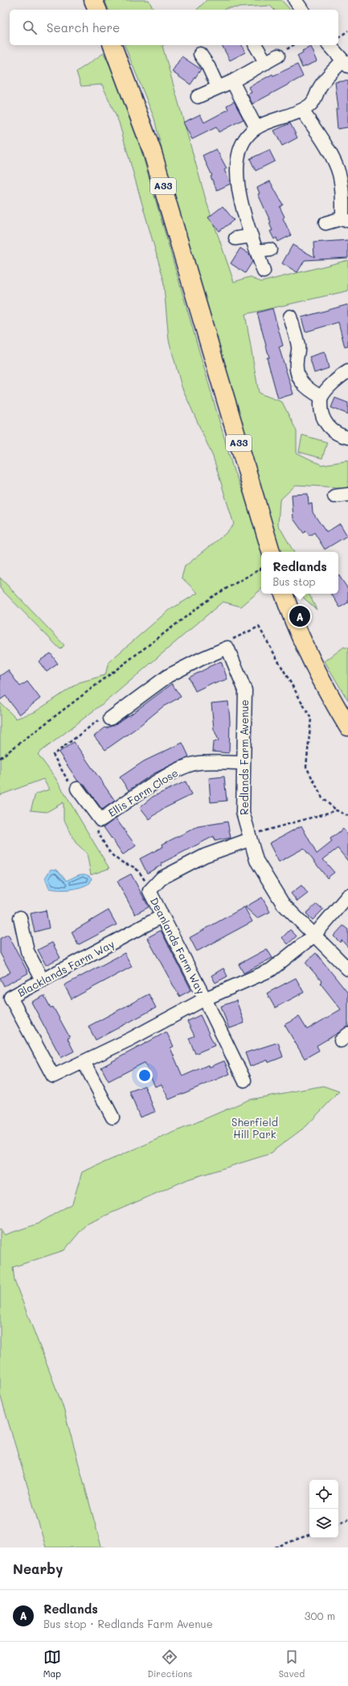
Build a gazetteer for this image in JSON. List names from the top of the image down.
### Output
{
  "streets": {
    "highway": ["A33"],
    "street": [
      "Redlands Farm Avenue",
      "Ellis Farm Close",
      "Deanlands Farm Way",
      "Blacklands Farm Way"
    ]
  },
  "crossings": [
    ["Redlands Farm Avenue", "Ellis Farm Close"],
    ["Redlands Farm Avenue", "Deanlands Farm Way"],
    ["Redlands Farm Avenue", "Blacklands Farm Way"],
    ["Deanlands Farm Way", "Blacklands Farm Way"]
  ],
  "parks": ["Sherfield Hill Park"],
  "page": {
    "search": "Search here",
    "popup": ["Redlands", "Bus stop"],
    "pins": "A",
    "heading": "Nearby",
    "list": [
      {
        "mark": "A",
        "name": "Redlands",
        "note": "Bus stop · Redlands Farm Avenue",
        "value": "300 m"
      }
    ],
    "nav": ["Map", "Directions", "Saved"]
  }
}
